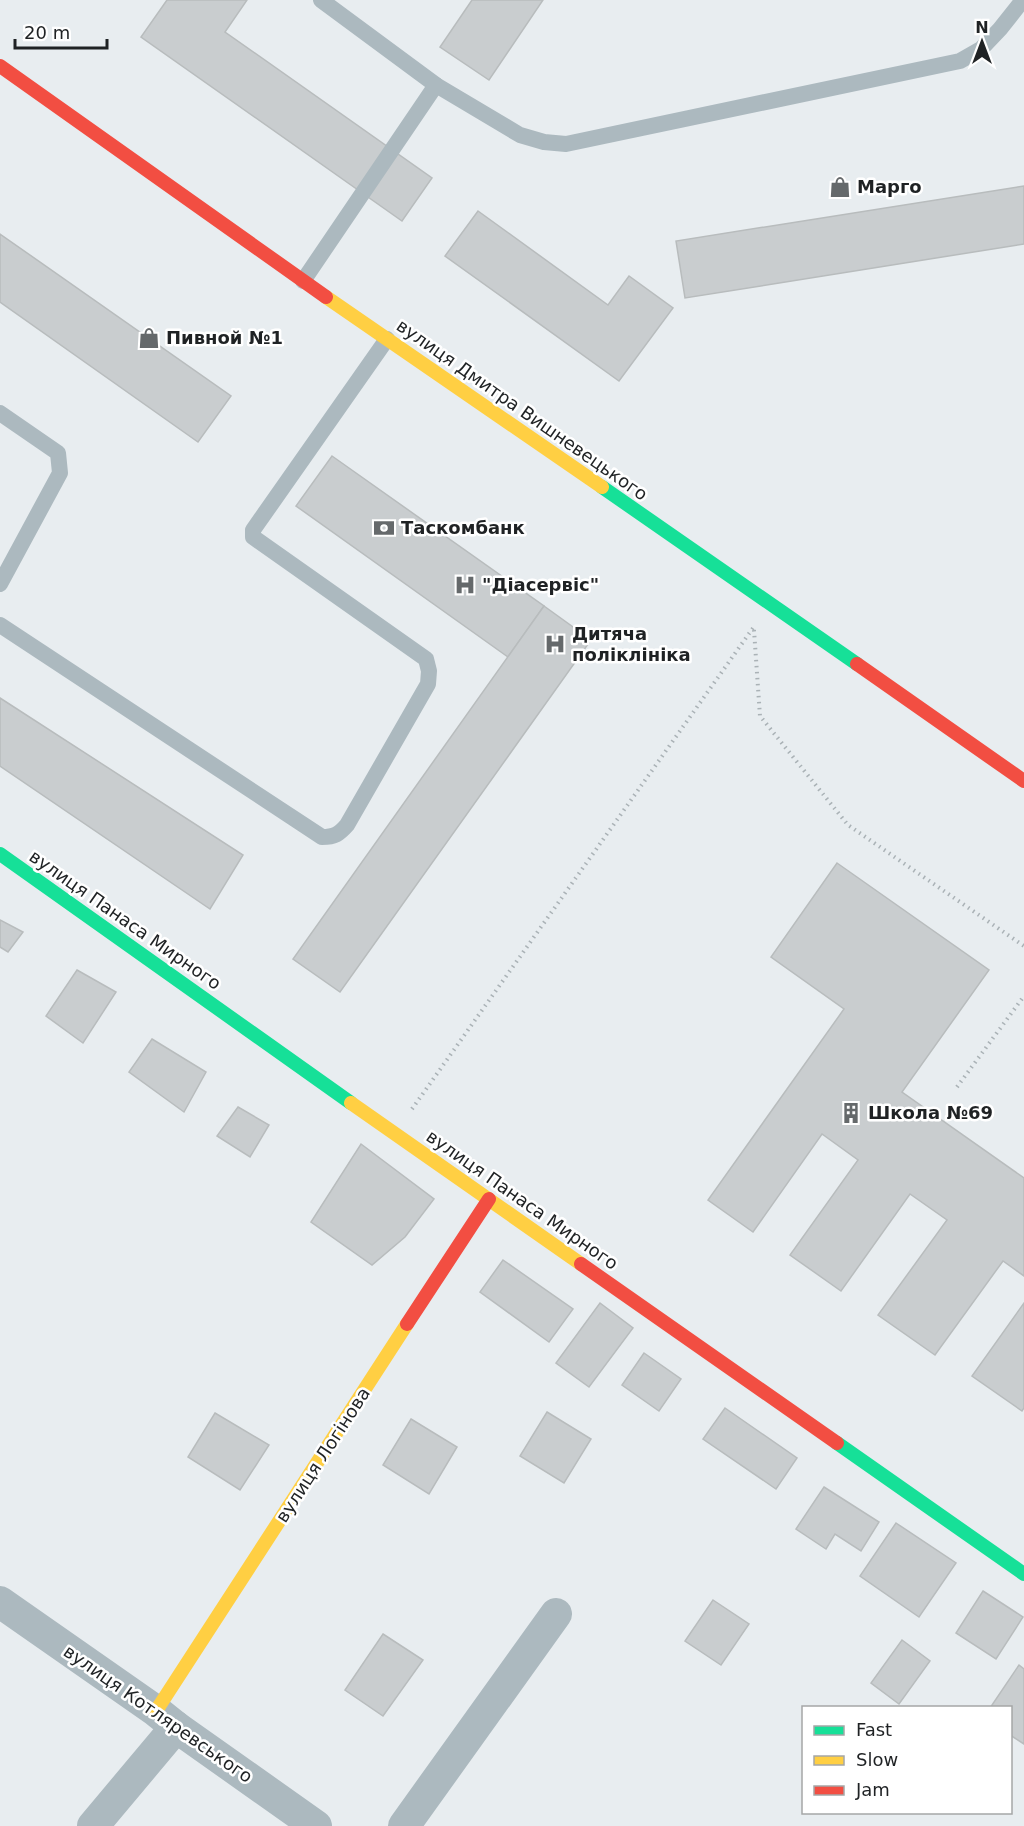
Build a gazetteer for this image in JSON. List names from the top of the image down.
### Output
{
  "streets": {
    "street": [
      "вулиця Дмитра Вишневецького",
      "вулиця Панаса Мирного",
      "вулиця Логінова",
      "вулиця Котляревського"
    ]
  },
  "crossings": [
    ["вулиця Панаса Мирного", "вулиця Логінова"],
    ["вулиця Логінова", "вулиця Котляревського"]
  ],
  "places": {
    "shop": ["Марго", "Пивной №1"],
    "bank": ["Таскомбанк"],
    "hospital": ["\"Діасервіс\"", "Дитяча поліклініка"],
    "building": ["Школа №69"]
  },
  "legend": ["Fast", "Slow", "Jam"],
  "scale_bar": "20 m",
  "north": "top"
}
